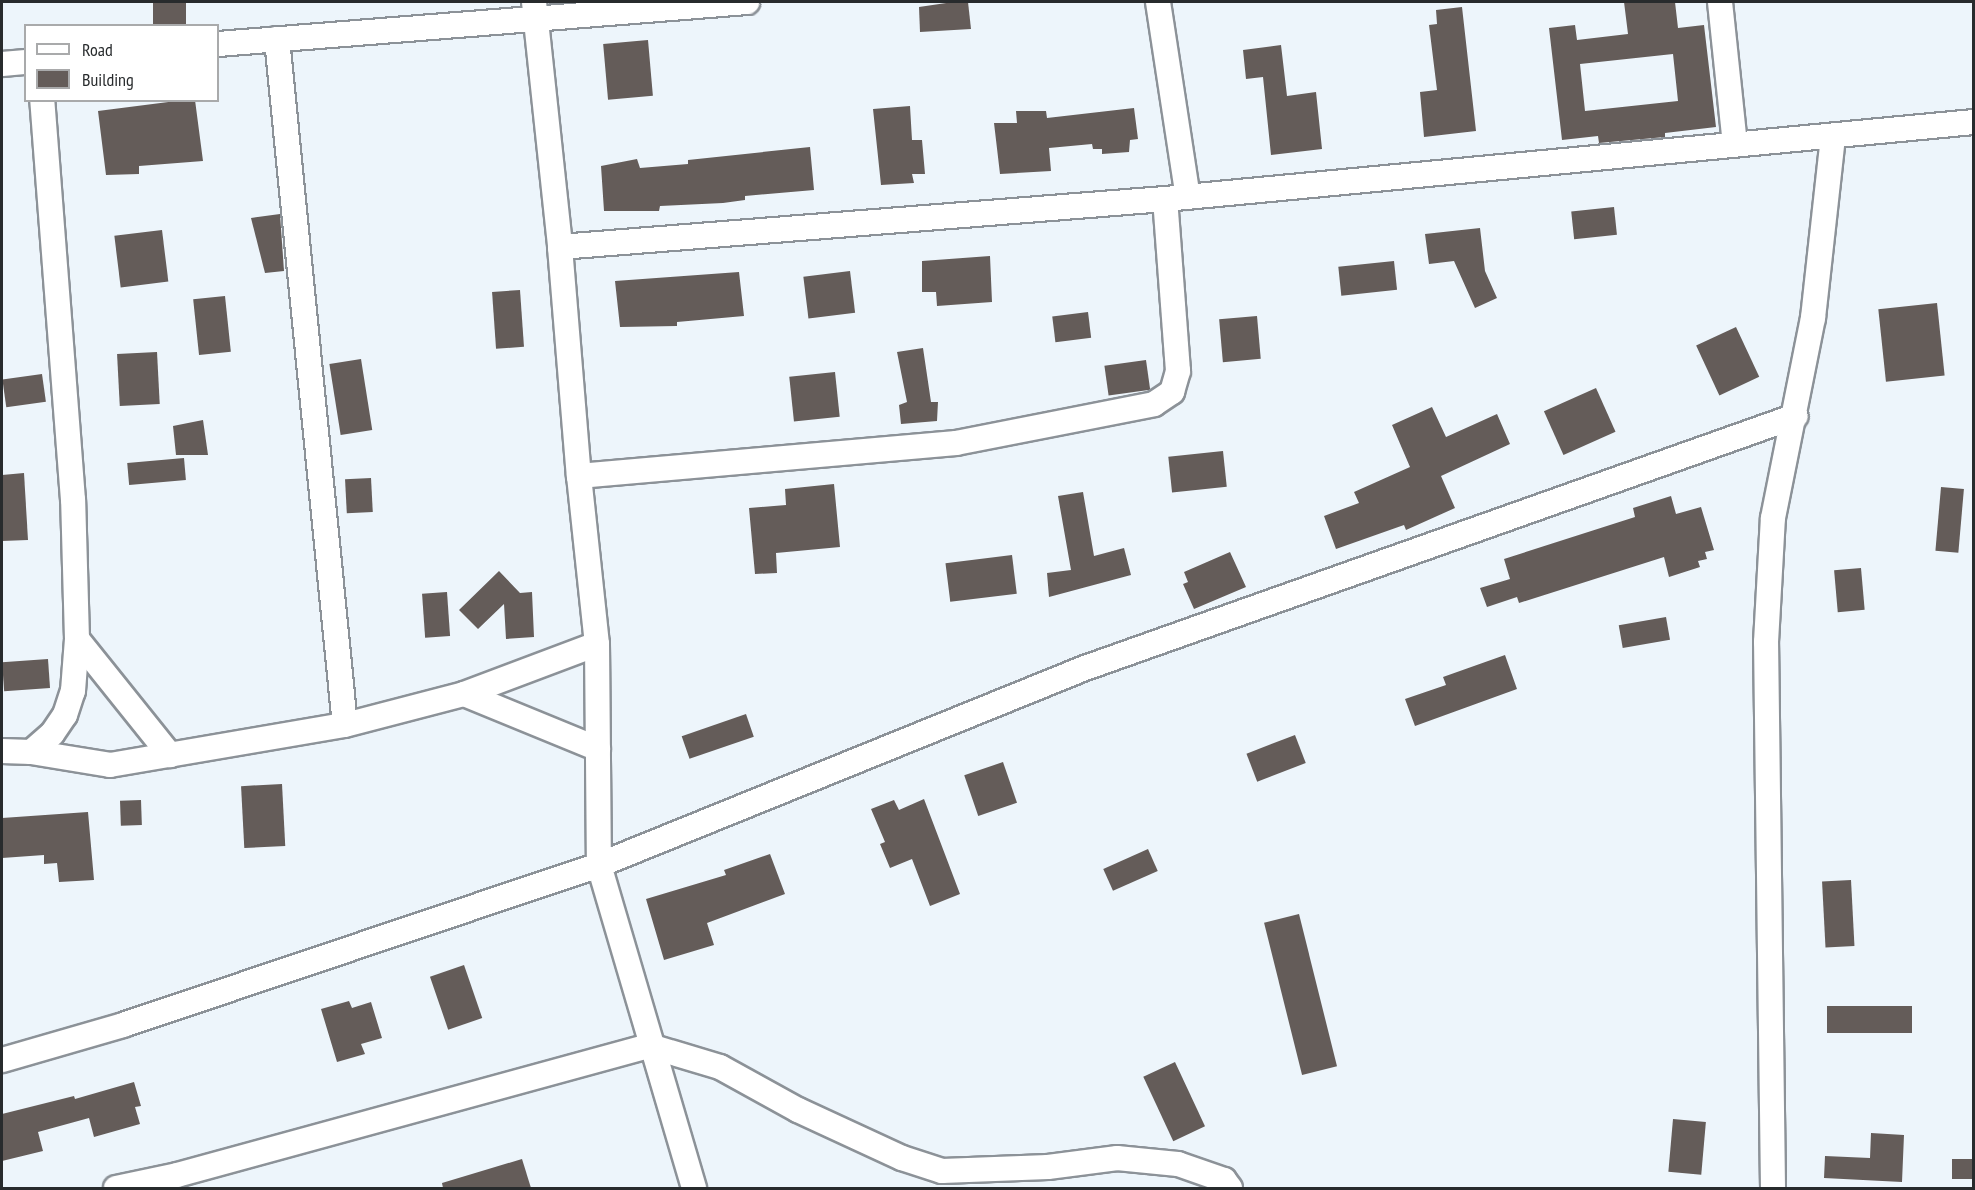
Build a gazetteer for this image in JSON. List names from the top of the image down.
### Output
{
  "legend": ["Road", "Building"]
}
